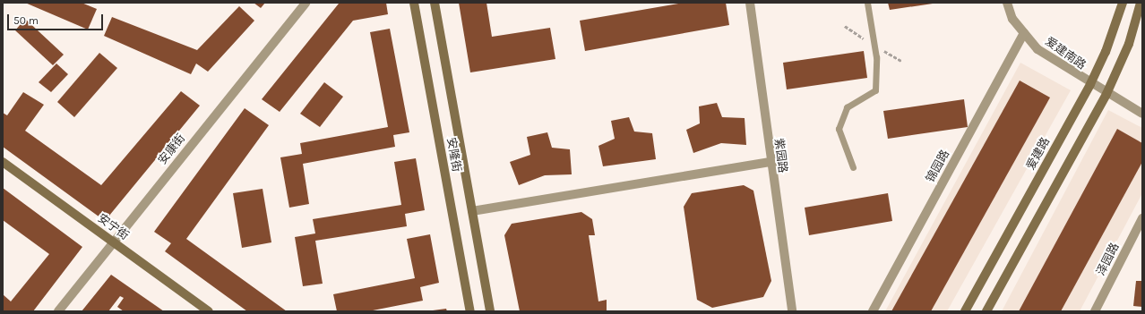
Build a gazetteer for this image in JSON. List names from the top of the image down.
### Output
{
  "streets": {
    "main road": ["爱建路", "安隆街", "安宁街"],
    "street": [
      "爱建南路",
      "安康街",
      "紫园路",
      "锦园路",
      "泽园路"
    ]
  },
  "crossings": [
    ["爱建南路", "爱建路"],
    ["爱建南路", "锦园路"],
    ["安康街", "安宁街"]
  ],
  "scale_bar": "50 m"
}
